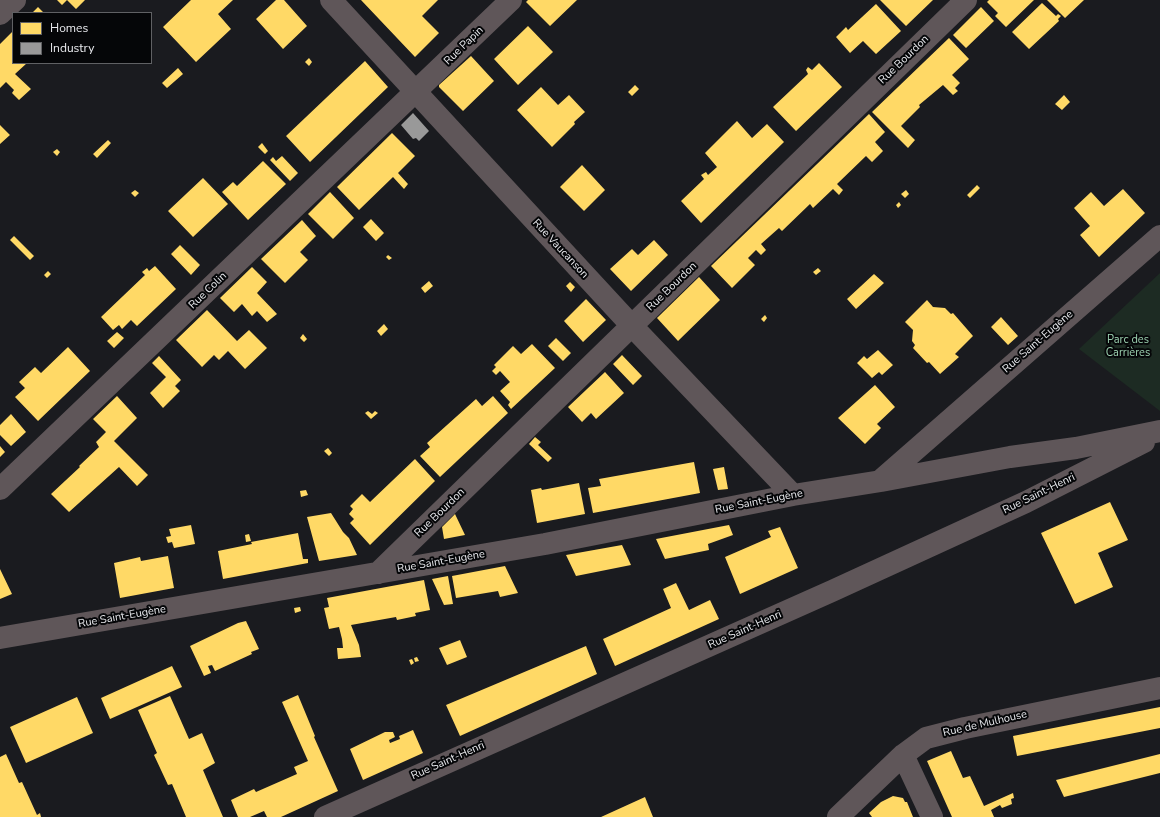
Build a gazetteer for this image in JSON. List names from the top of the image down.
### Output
{
  "streets": {
    "street": [
      "Rue Papin",
      "Rue Bourdon",
      "Rue Vaucanson",
      "Rue Colin",
      "Rue Saint-Eugène",
      "Rue Saint-Henri",
      "Rue de Mulhouse"
    ]
  },
  "crossings": [
    ["Rue Papin", "Rue Vaucanson"],
    ["Rue Papin", "Rue Colin"],
    ["Rue Bourdon", "Rue Vaucanson"],
    ["Rue Bourdon", "Rue Saint-Eugène"],
    ["Rue Vaucanson", "Rue Colin"],
    ["Rue Vaucanson", "Rue Saint-Eugène"],
    ["Rue Saint-Eugène", "Rue Saint-Henri"]
  ],
  "parks": ["Parc des Carrières"],
  "legend": ["Homes", "Industry"]
}
